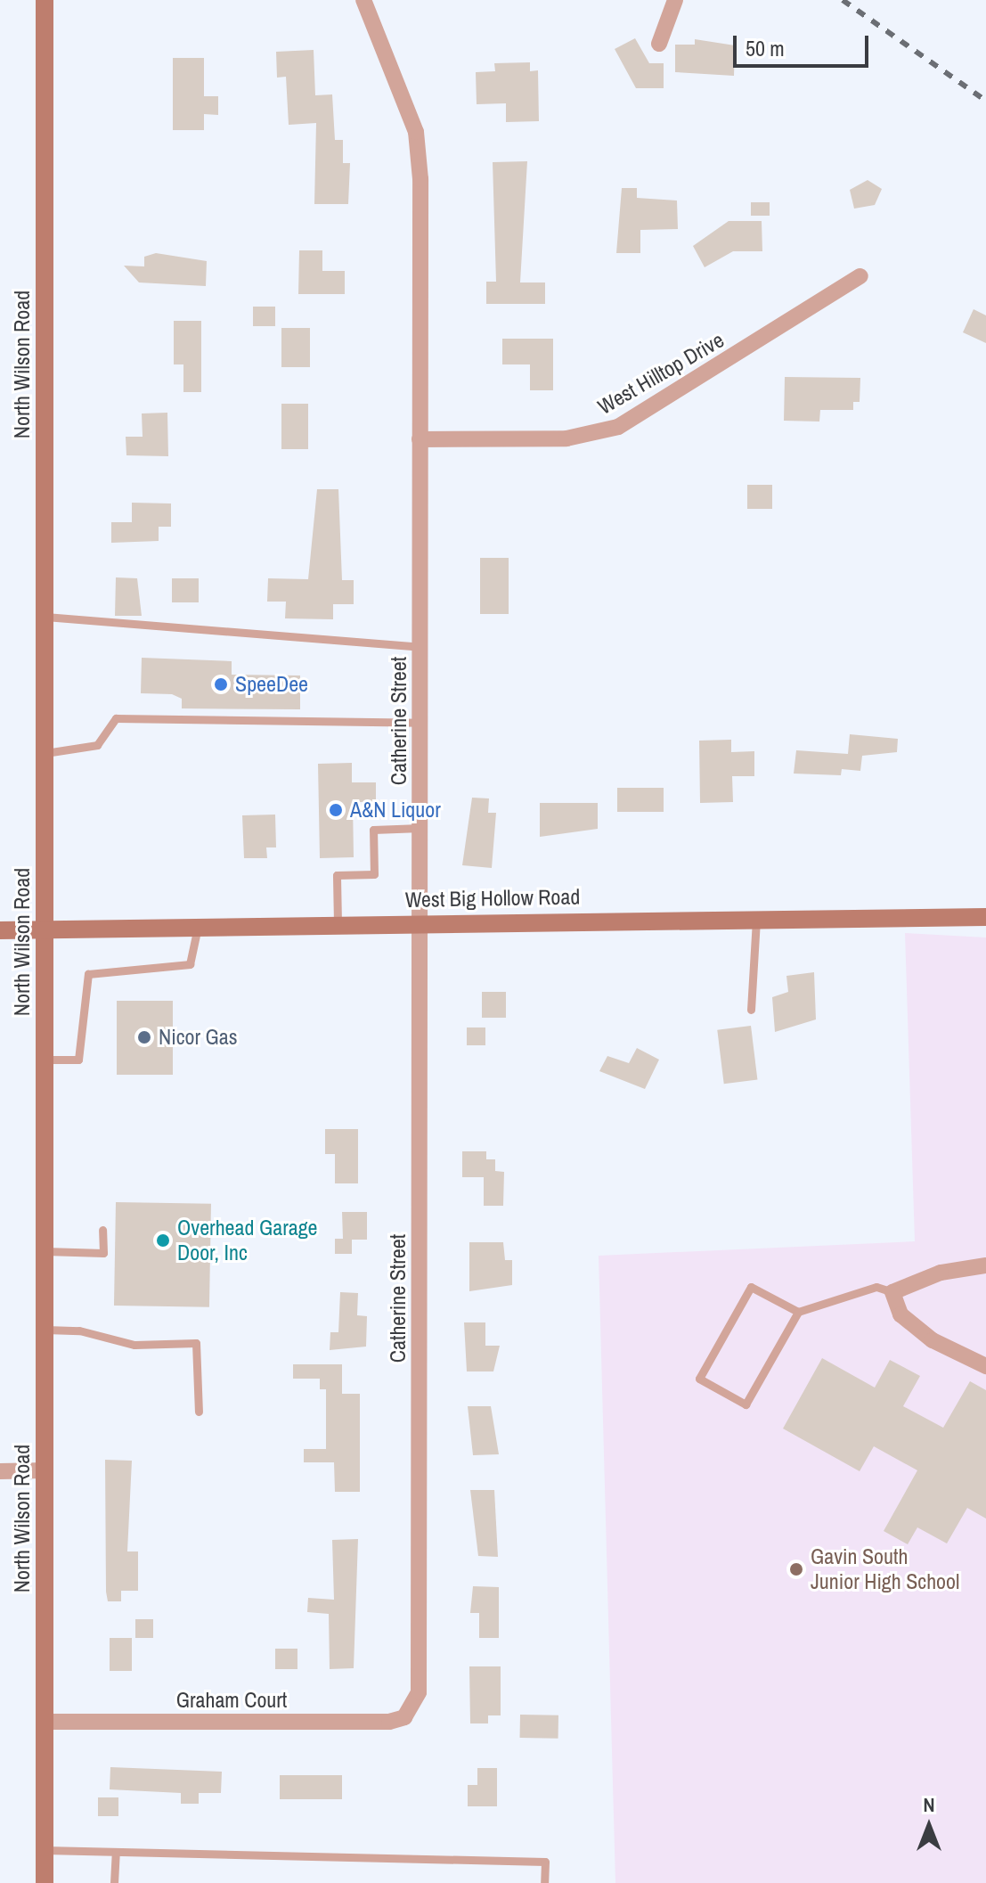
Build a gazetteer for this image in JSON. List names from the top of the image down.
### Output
{
  "streets": {
    "street": [
      "North Wilson Road",
      "West Hilltop Drive",
      "Catherine Street",
      "West Big Hollow Road",
      "Graham Court"
    ]
  },
  "crossings": [
    ["North Wilson Road", "West Big Hollow Road"],
    ["North Wilson Road", "Graham Court"],
    ["West Hilltop Drive", "Catherine Street"],
    ["Catherine Street", "West Big Hollow Road"],
    ["Catherine Street", "Graham Court"]
  ],
  "places": [
    "SpeeDee",
    "A&N Liquor",
    "Nicor Gas",
    "Overhead Garage Door, Inc",
    "Gavin South Junior High School"
  ],
  "scale_bar": "50 m",
  "north": "top"
}
